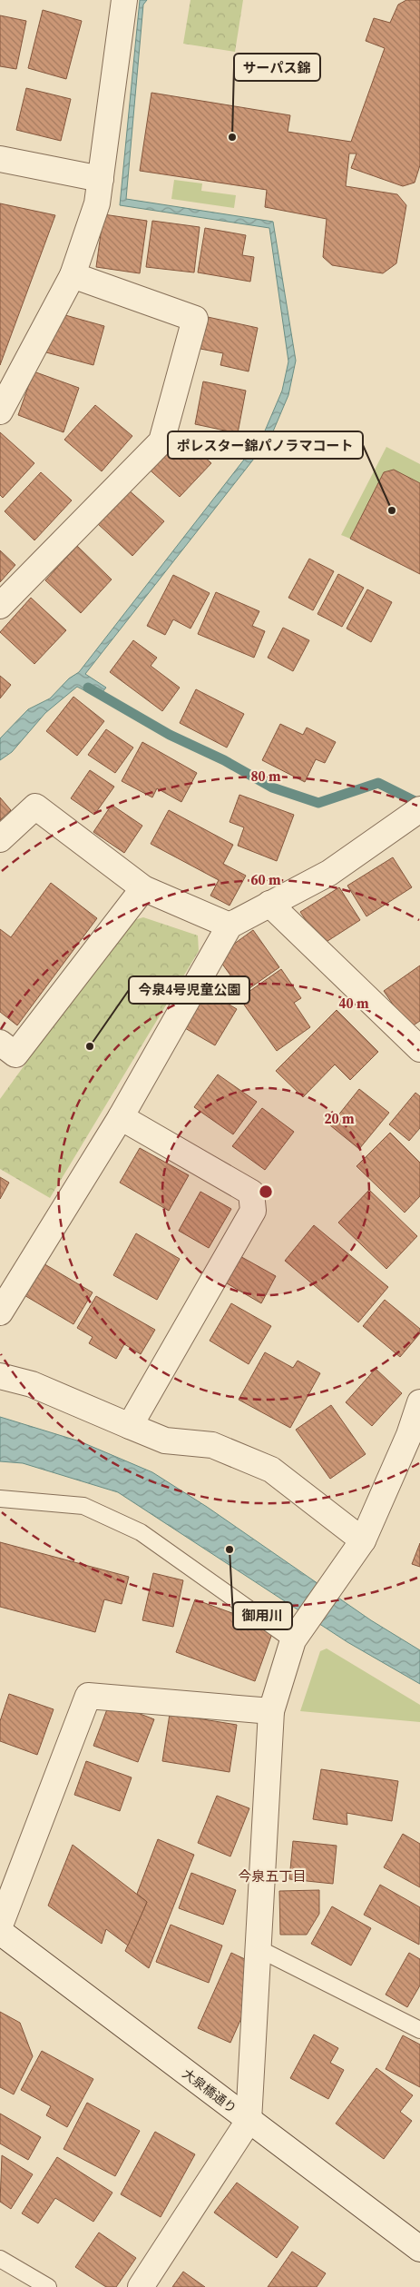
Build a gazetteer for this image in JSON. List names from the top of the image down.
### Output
{
  "streets": {
    "street": ["大泉橋通り"]
  },
  "districts": ["今泉五丁目"],
  "places": [
    "サーパス錦",
    "ポレスター錦パノラマコート",
    "今泉4号児童公園",
    "御用川"
  ],
  "rings": [
    "80 m",
    "60 m",
    "40 m",
    "20 m"
  ]
}
